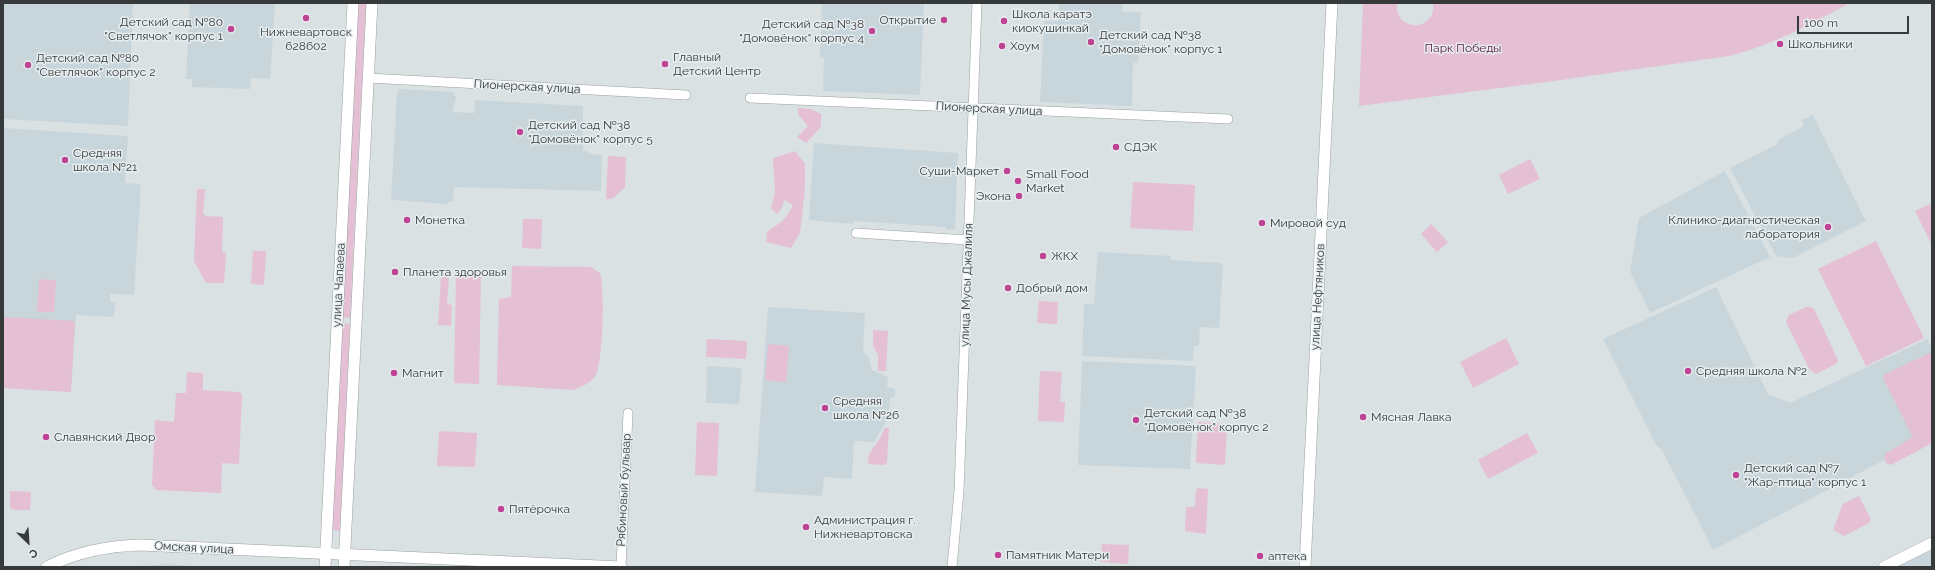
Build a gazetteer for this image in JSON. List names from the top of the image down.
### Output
{
  "streets": {
    "main road": ["улица Чапаева", "улица Нефтяников", "Омская улица"],
    "street": ["Пионерская улица", "улица Мусы Джалиля", "Рябиновый бульвар"]
  },
  "crossings": [
    ["Пионерская улица", "улица Чапаева"],
    ["Пионерская улица", "улица Мусы Джалиля"],
    ["улица Чапаева", "Омская улица"],
    ["Рябиновый бульвар", "Омская улица"]
  ],
  "parks": ["Парк Победы"],
  "places": [
    "Нижневартовск 628602",
    "Открытие",
    "Школа каратэ киокушинкай",
    "Детский сад №80 \"Светлячок\" корпус 1",
    "Детский сад №38 \"Домовёнок\" корпус 4",
    "Детский сад №38 \"Домовёнок\" корпус 1",
    "Школьники",
    "Хоум",
    "Главный Детский Центр",
    "Детский сад №80 \"Светлячок\" корпус 2",
    "Детский сад №38 \"Домовёнок\" корпус 5",
    "СДЭК",
    "Средняя школа №21",
    "Суши-Маркет",
    "Small Food Market",
    "Экона",
    "Монетка",
    "Мировой суд",
    "Клинико-диагностическая лаборатория",
    "ЖКХ",
    "Планета здоровья",
    "Добрый дом",
    "Средняя школа №2",
    "Магнит",
    "Средняя школа №26",
    "Мясная Лавка",
    "Детский сад №38 \"Домовёнок\" корпус 2",
    "Славянский Двор",
    "Детский сад №7 \"Жар-птица\" корпус 1",
    "Пятёрочка",
    "Администрация г. Нижневартовска",
    "Памятник Матери",
    "аптека"
  ],
  "scale_bar": "100 m",
  "north": "bottom right"
}
